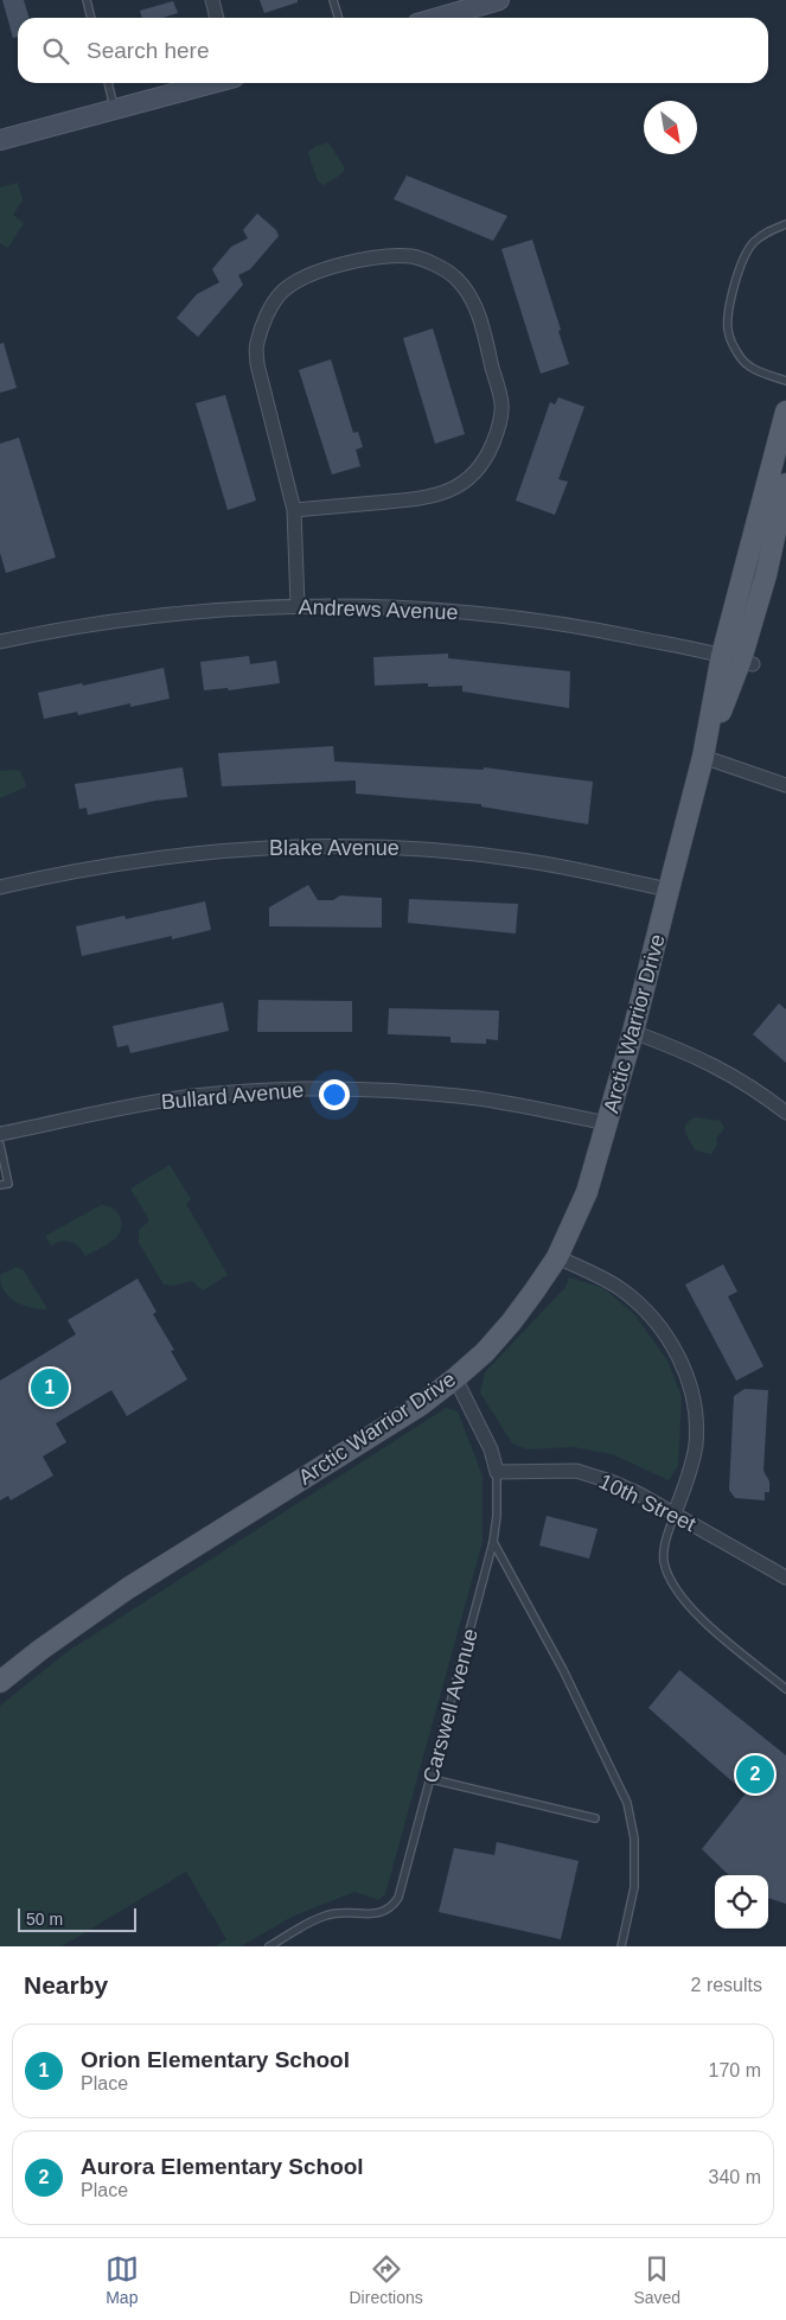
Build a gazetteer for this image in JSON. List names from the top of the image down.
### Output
{
  "streets": {
    "main road": ["Arctic Warrior Drive"],
    "street": [
      "Andrews Avenue",
      "Blake Avenue",
      "Bullard Avenue",
      "10th Street",
      "Carswell Avenue"
    ]
  },
  "crossings": [
    ["Andrews Avenue", "Arctic Warrior Drive"],
    ["Blake Avenue", "Arctic Warrior Drive"],
    ["Arctic Warrior Drive", "Bullard Avenue"],
    ["Arctic Warrior Drive", "Carswell Avenue"],
    ["10th Street", "Carswell Avenue"]
  ],
  "scale_bar": "50 m",
  "north": "bottom right",
  "page": {
    "search": "Search here",
    "pins": ["1", "2"],
    "scale": "50 m",
    "heading": ["Nearby", "2 results"],
    "list": [
      {
        "mark": "1",
        "name": "Orion Elementary School",
        "note": "Place",
        "value": "170 m"
      },
      {
        "mark": "2",
        "name": "Aurora Elementary School",
        "note": "Place",
        "value": "340 m"
      }
    ],
    "nav": ["Map", "Directions", "Saved"]
  }
}
